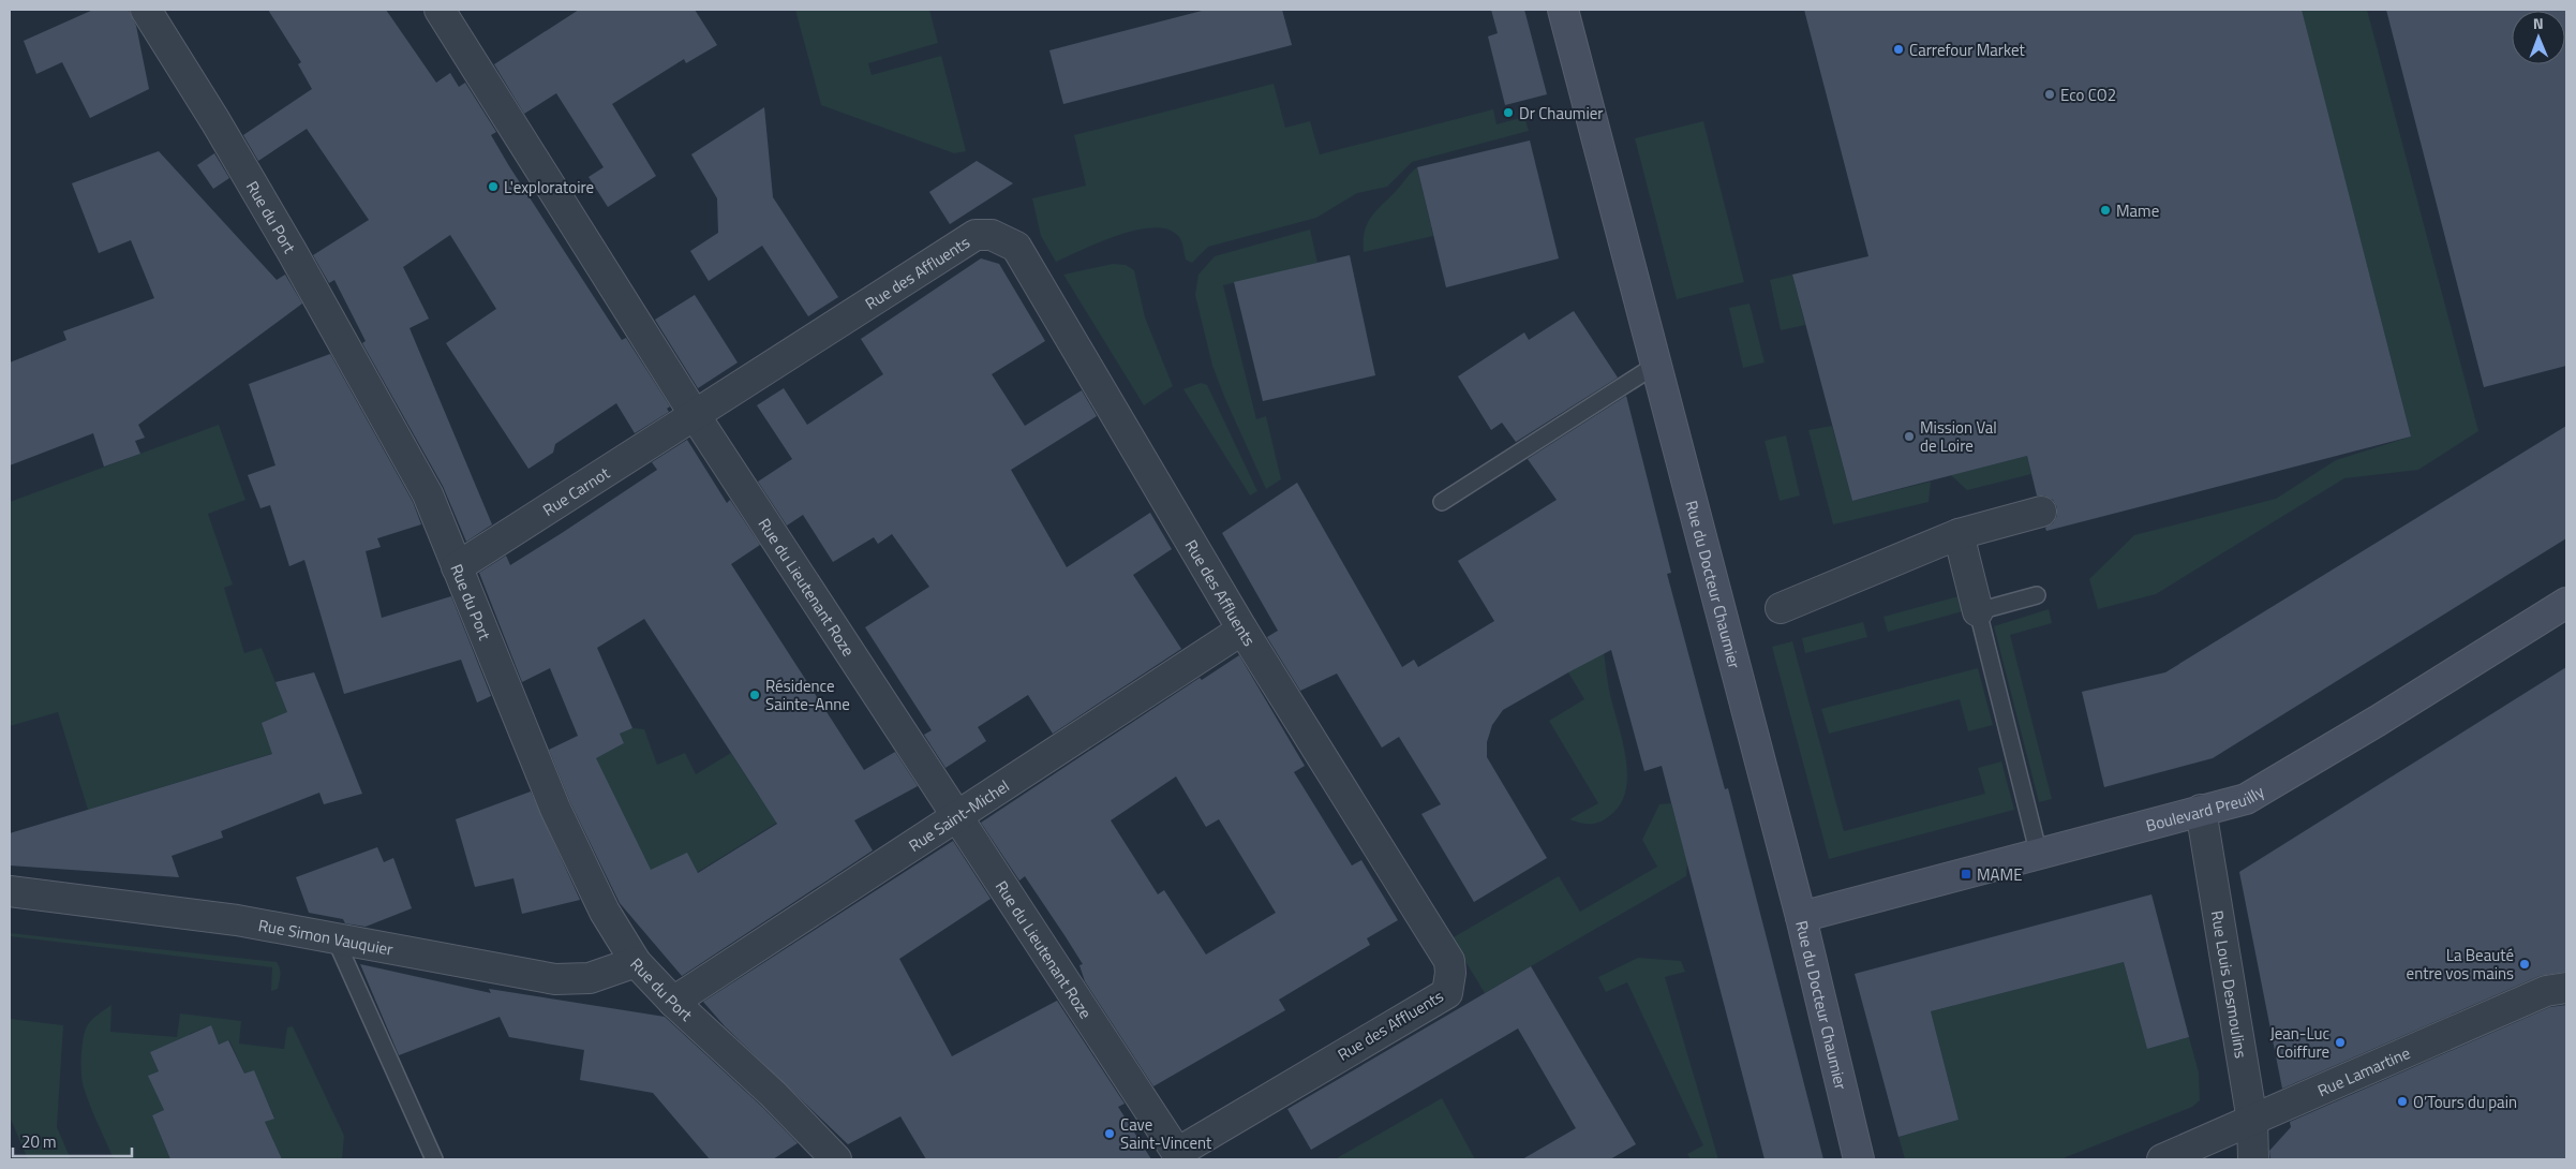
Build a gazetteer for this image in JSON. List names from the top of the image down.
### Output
{
  "streets": {
    "main road": ["Rue du Docteur Chaumier", "Boulevard Preuilly"],
    "street": [
      "Rue du Port",
      "Rue des Affluents",
      "Rue Carnot",
      "Rue du Lieutenant Roze",
      "Rue Saint-Michel",
      "Rue Simon Vauquier",
      "Rue Louis Desmoulins",
      "Rue Lamartine"
    ]
  },
  "crossings": [
    ["Rue du Port", "Rue Carnot"],
    ["Rue du Port", "Rue Saint-Michel"],
    ["Rue du Port", "Rue Simon Vauquier"],
    ["Rue des Affluents", "Rue Carnot"],
    ["Rue des Affluents", "Rue du Lieutenant Roze"],
    ["Rue des Affluents", "Rue Saint-Michel"],
    ["Rue Carnot", "Rue du Lieutenant Roze"],
    ["Rue du Docteur Chaumier", "Boulevard Preuilly"],
    ["Rue du Lieutenant Roze", "Rue Saint-Michel"],
    ["Boulevard Preuilly", "Rue Louis Desmoulins"],
    ["Rue Louis Desmoulins", "Rue Lamartine"]
  ],
  "places": {
    "other": [
      "Carrefour Market",
      "Eco CO2",
      "Dr Chaumier",
      "L'exploratoire",
      "Mame",
      "Mission Val de Loire",
      "Résidence Sainte-Anne",
      "La Beauté entre vos mains",
      "Jean-Luc Coiffure",
      "O’Tours du pain",
      "Cave Saint-Vincent"
    ],
    "transit": ["MAME"]
  },
  "scale_bar": "20 m",
  "north": "top"
}
